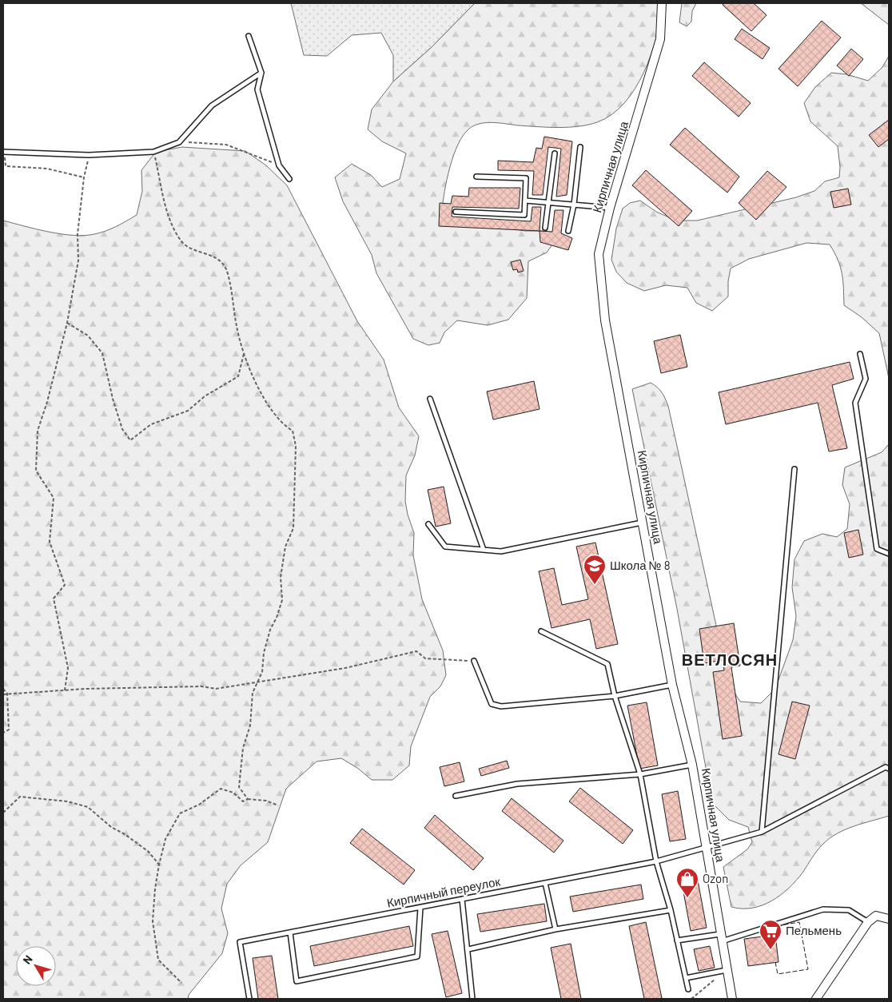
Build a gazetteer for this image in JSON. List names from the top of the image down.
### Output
{
  "streets": {
    "street": ["Кирпичная улица"],
    "lane": ["Кирпичный переулок"]
  },
  "crossings": [
    ["Кирпичная улица", "Кирпичный переулок"]
  ],
  "districts": ["ВЕТЛОСЯН"],
  "places": {
    "school or university": ["Школа № 8"],
    "shop": ["Ozon"],
    "supermarket": ["Пельмень"]
  },
  "north": "top left"
}
